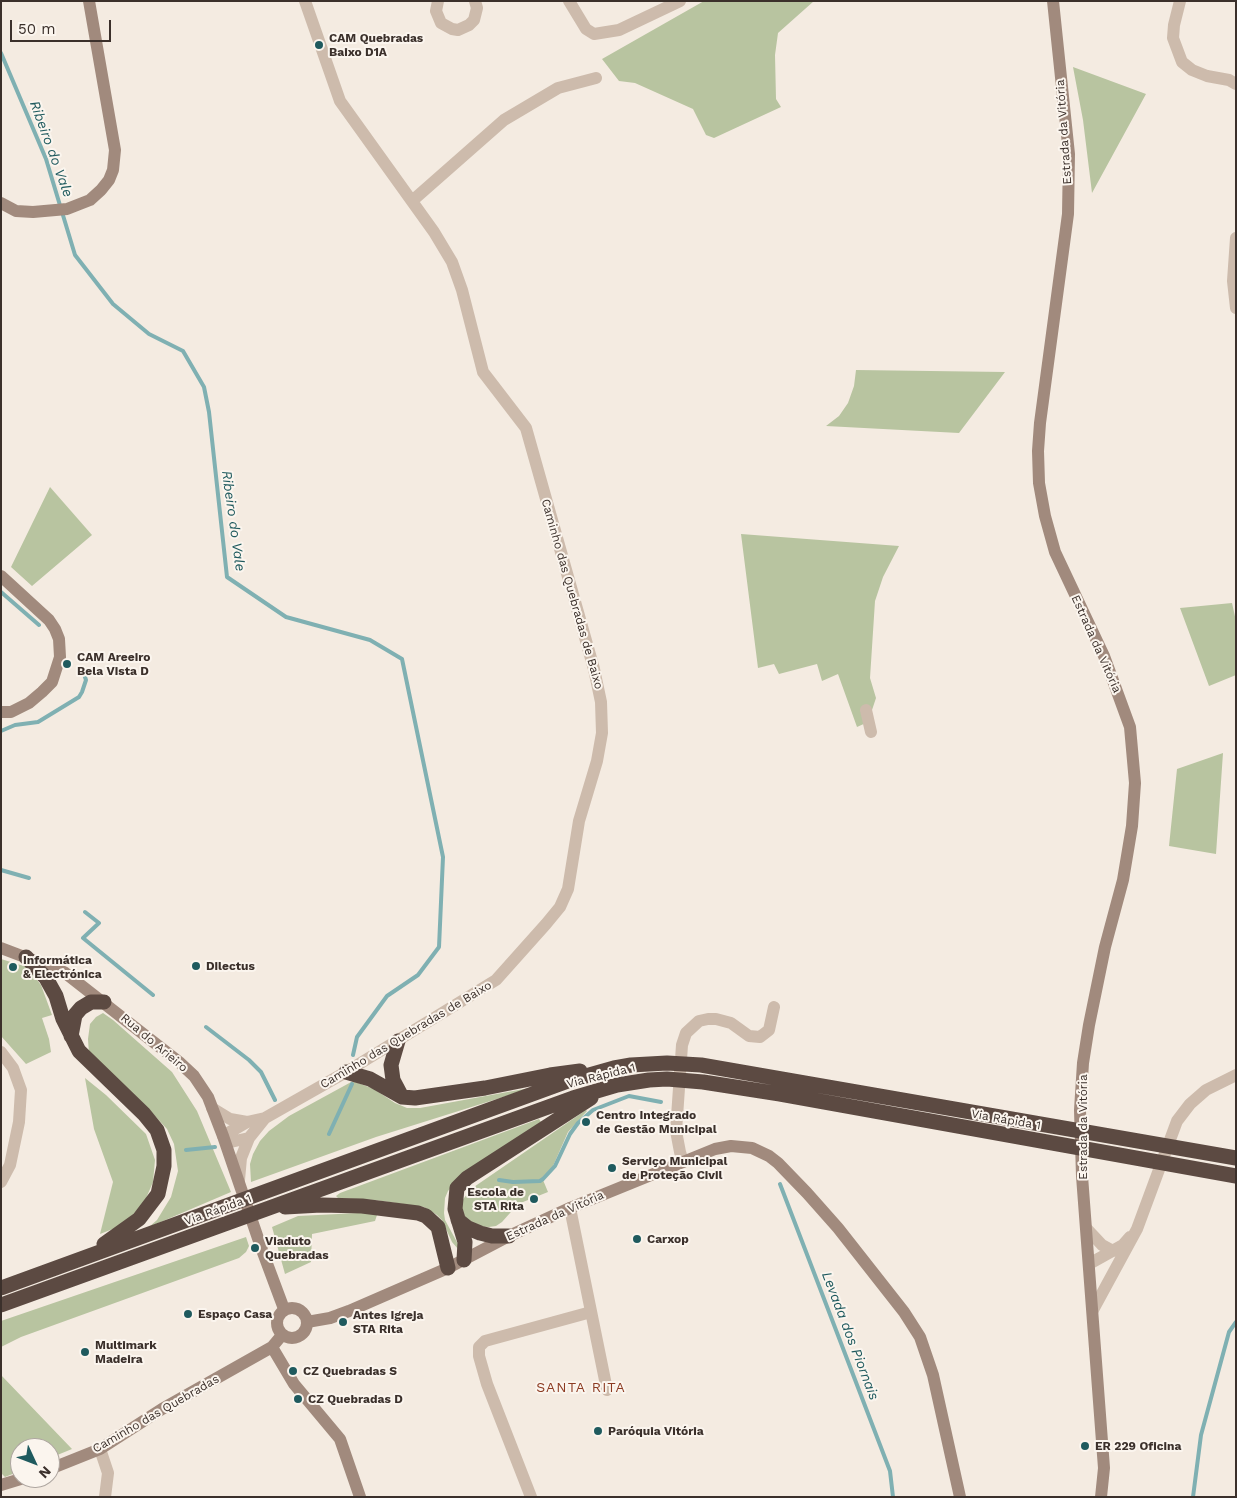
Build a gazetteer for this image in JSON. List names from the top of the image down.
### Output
{
  "streets": {
    "highway": ["Via Rápida 1"],
    "main road": ["Estrada da Vitória", "Rua do Arieiro", "Caminho das Quebradas"],
    "street": ["Caminho das Quebradas de Baixo"]
  },
  "crossings": [
    ["Estrada da Vitória", "Rua do Arieiro"],
    ["Estrada da Vitória", "Caminho das Quebradas"],
    ["Caminho das Quebradas de Baixo", "Rua do Arieiro"],
    ["Rua do Arieiro", "Caminho das Quebradas"]
  ],
  "districts": ["SANTA RITA"],
  "water": ["Ribeiro do Vale", "Levada dos Piornais"],
  "places": [
    "CAM Quebradas Baixo D1A",
    "CAM Areeiro Bela Vista D",
    "Dilectus",
    "Informática & Electrónica",
    "Centro Integrado de Gestão Municipal",
    "Serviço Municipal de Proteção Civil",
    "Escola de STA Rita",
    "Carxop",
    "Viaduto Quebradas",
    "Espaço Casa",
    "Antes Igreja STA Rita",
    "Multimark Madeira",
    "CZ Quebradas S",
    "CZ Quebradas D",
    "Paróquia Vitória",
    "ER 229 Oficina"
  ],
  "scale_bar": "50 m",
  "north": "bottom right"
}
